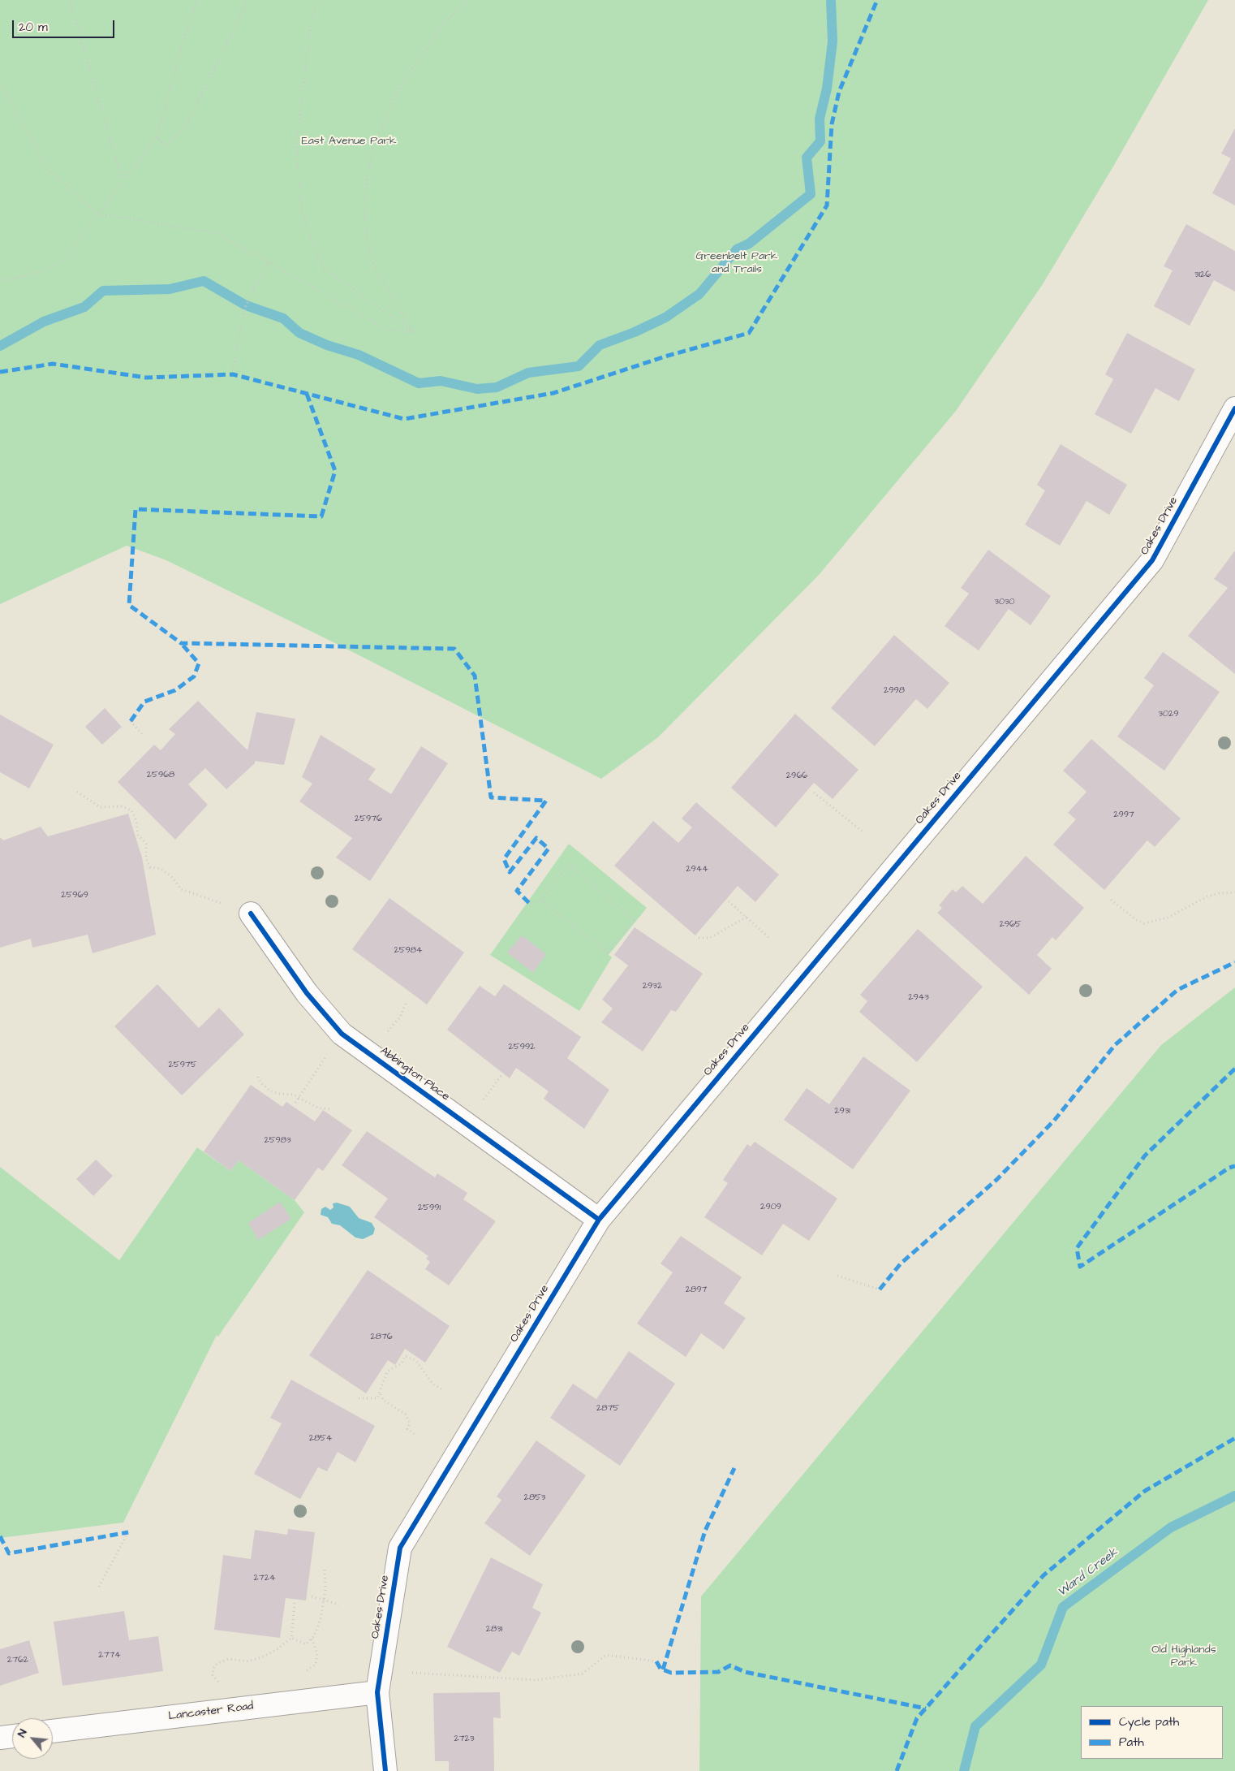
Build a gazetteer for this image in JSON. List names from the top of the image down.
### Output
{
  "streets": {
    "street": ["Oakes Drive", "Abbington Place", "Lancaster Road"]
  },
  "crossings": [
    ["Oakes Drive", "Abbington Place"],
    ["Oakes Drive", "Lancaster Road"]
  ],
  "water": ["Ward Creek"],
  "parks": ["East Avenue Park", "Greenbelt Park and Trails", "Old Highlands Park"],
  "house_numbers": [
    "3126",
    "3030",
    "2998",
    "3029",
    "25968",
    "2966",
    "2997",
    "25976",
    "2944",
    "25969",
    "2965",
    "25984",
    "2932",
    "2943",
    "25992",
    "25975",
    "2931",
    "25983",
    "2909",
    "25991",
    "2897",
    "2876",
    "2875",
    "2854",
    "2853",
    "2724",
    "2831",
    "2774",
    "2762",
    "2723"
  ],
  "legend": ["Cycle path", "Path"],
  "scale_bar": "20 m",
  "north": "top left"
}
